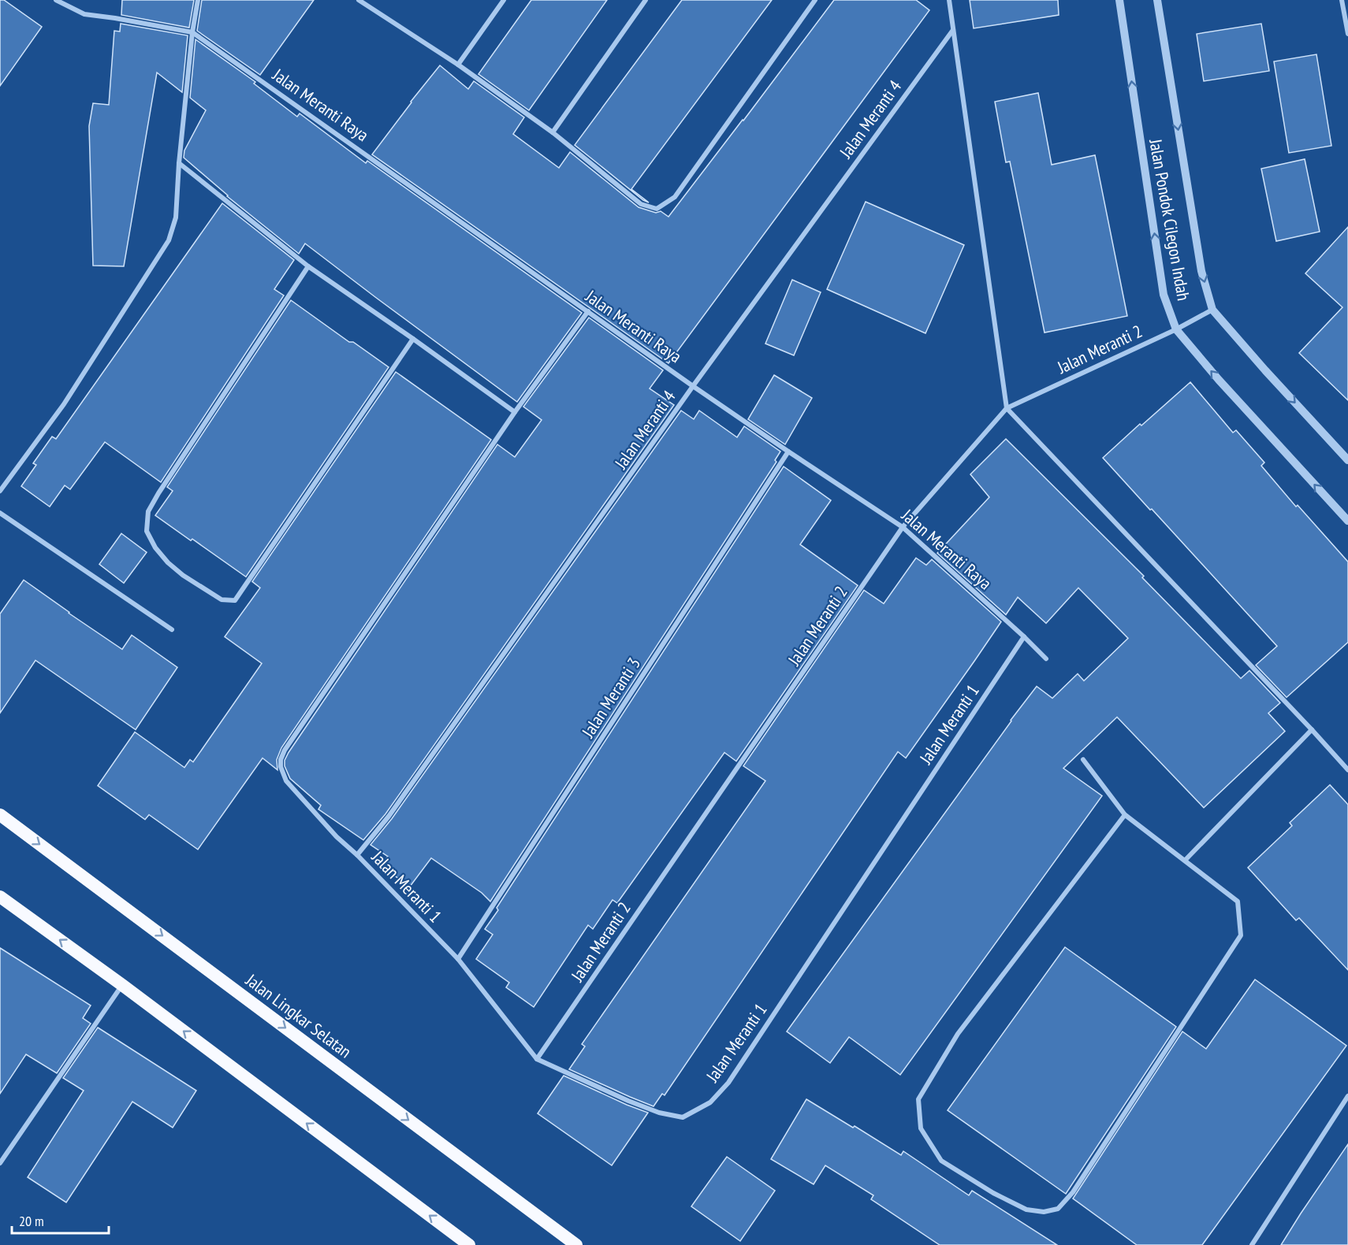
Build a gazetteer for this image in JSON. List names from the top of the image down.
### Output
{
  "streets": {
    "highway": ["Jalan Lingkar Selatan"],
    "street": [
      "Jalan Meranti Raya",
      "Jalan Meranti 4",
      "Jalan Pondok Cilegon Indah",
      "Jalan Meranti 2",
      "Jalan Meranti 3",
      "Jalan Meranti 1"
    ]
  },
  "crossings": [
    ["Jalan Meranti Raya", "Jalan Meranti 4"],
    ["Jalan Meranti Raya", "Jalan Meranti 2"],
    ["Jalan Meranti Raya", "Jalan Meranti 3"],
    ["Jalan Meranti Raya", "Jalan Meranti 1"],
    ["Jalan Meranti 4", "Jalan Meranti 1"],
    ["Jalan Pondok Cilegon Indah", "Jalan Meranti 2"],
    ["Jalan Meranti 2", "Jalan Meranti 1"],
    ["Jalan Meranti 3", "Jalan Meranti 1"]
  ],
  "scale_bar": "20 m"
}
